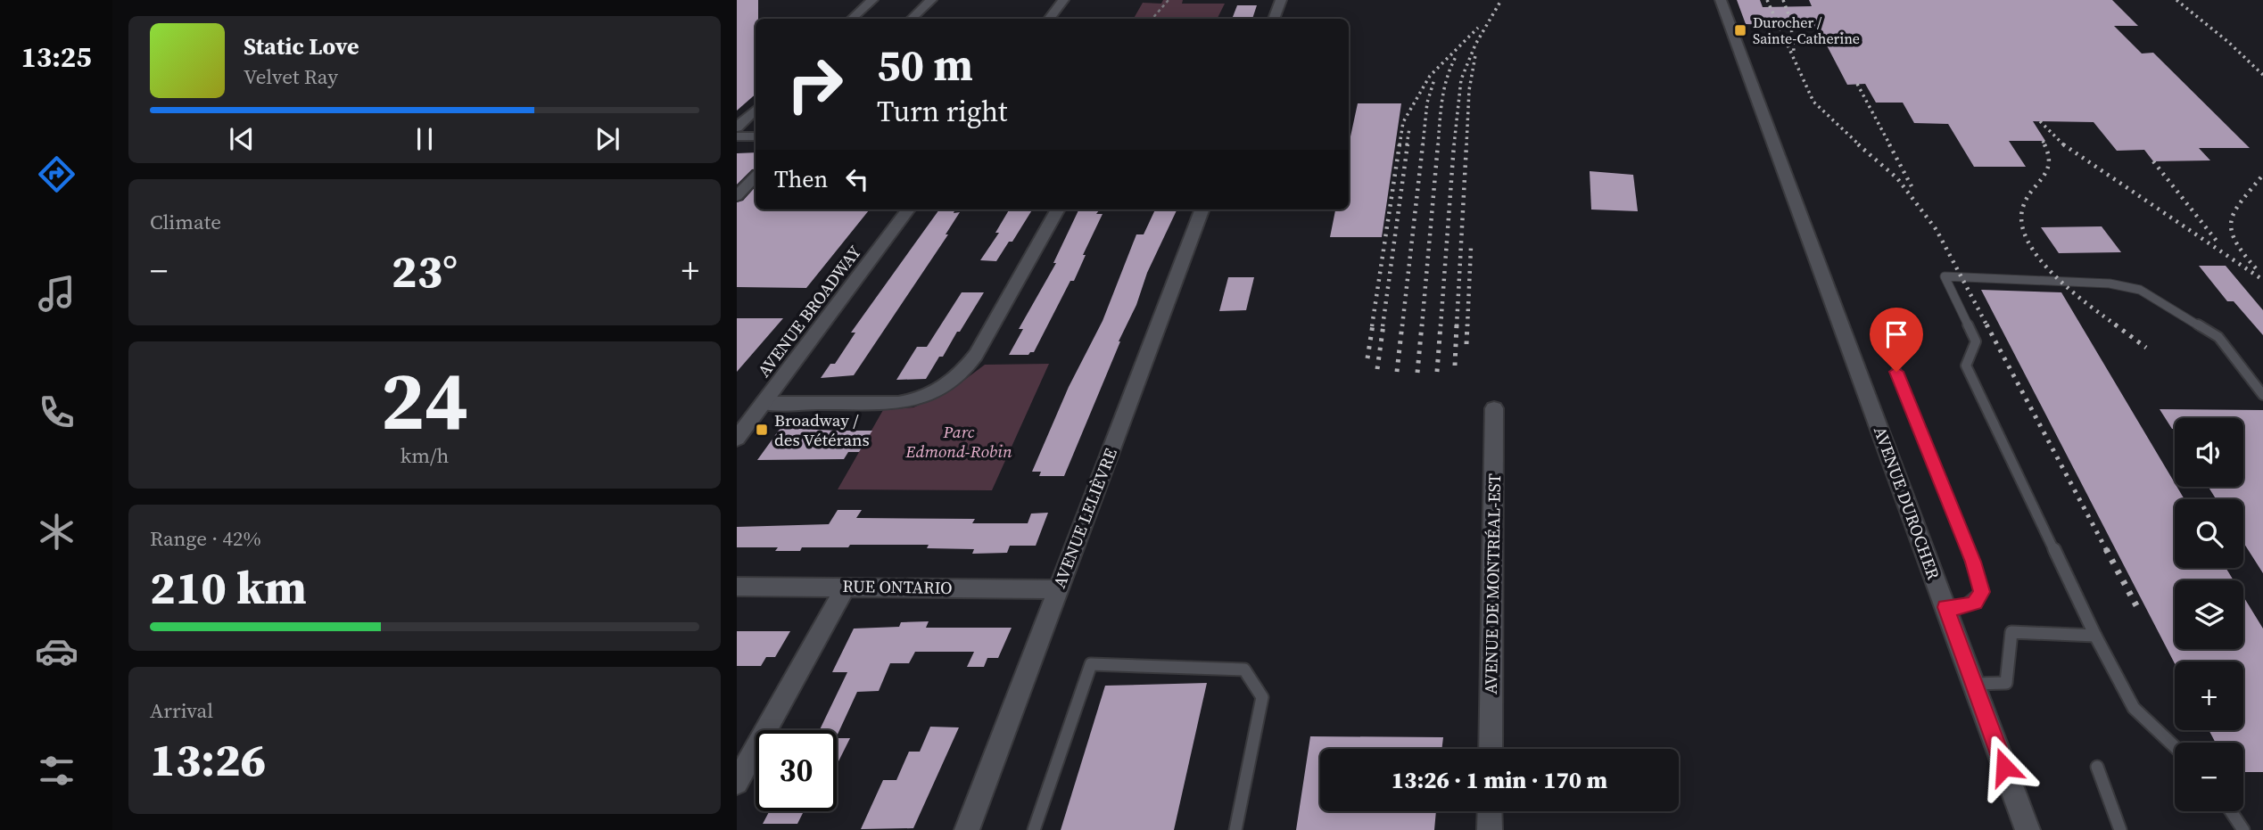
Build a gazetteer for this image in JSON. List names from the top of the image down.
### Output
{
  "streets": {
    "street": [
      "AVENUE BROADWAY",
      "AVENUE DUROCHER",
      "AVENUE LELIÈVRE",
      "AVENUE DE MONTRÉAL-EST",
      "RUE ONTARIO"
    ]
  },
  "crossings": [
    ["AVENUE LELIÈVRE", "RUE ONTARIO"]
  ],
  "parks": ["Parc Edmond-Robin"],
  "places": {
    "transit": ["Durocher / Sainte-Catherine", "Broadway / des Vétérans"]
  },
  "page": {
    "tabs": "13:25",
    "turn": ["50 m", "Turn right"],
    "song": ["Static Love", "Velvet Ray"],
    "then": "Then",
    "tile": [
      "Climate",
      ["24", "km/h"],
      ["Range · 42%", "210 km"],
      ["Arrival", "13:26"]
    ],
    "heat": ["−", "23°", "+"],
    "map_buttons": ["+", "−"],
    "limit": "30",
    "trip": "13:26 · 1 min · 170 m"
  }
}
